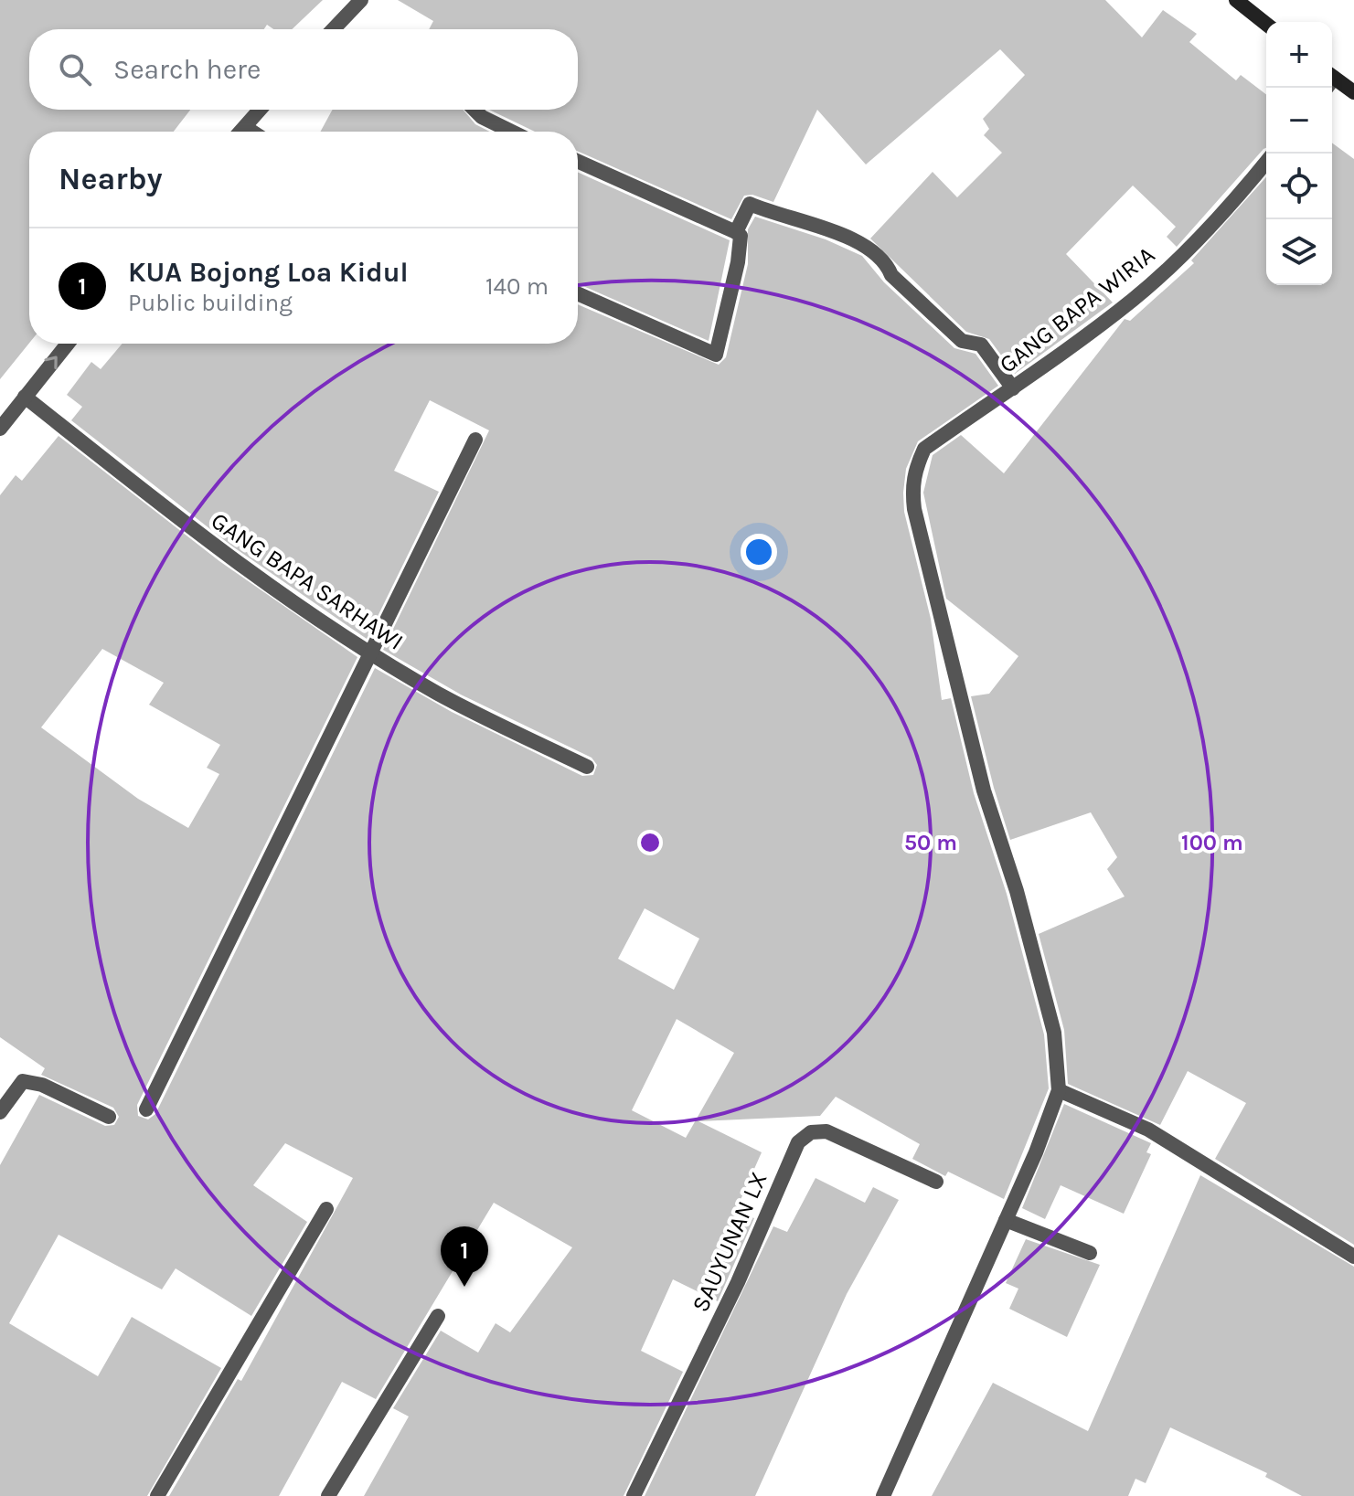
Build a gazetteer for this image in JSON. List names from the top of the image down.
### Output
{
  "streets": {
    "street": ["GANG BAPA WIRIA", "GANG BAPA SARHAWI", "SAUYUNAN LX"]
  },
  "page": {
    "map_buttons": ["+", "−"],
    "search": "Search here",
    "heading": "Nearby",
    "list": [
      {
        "mark": "1",
        "name": "KUA Bojong Loa Kidul",
        "note": "Public building",
        "value": "140 m"
      }
    ],
    "pins": "1"
  },
  "rings": ["50 m", "100 m"]
}
